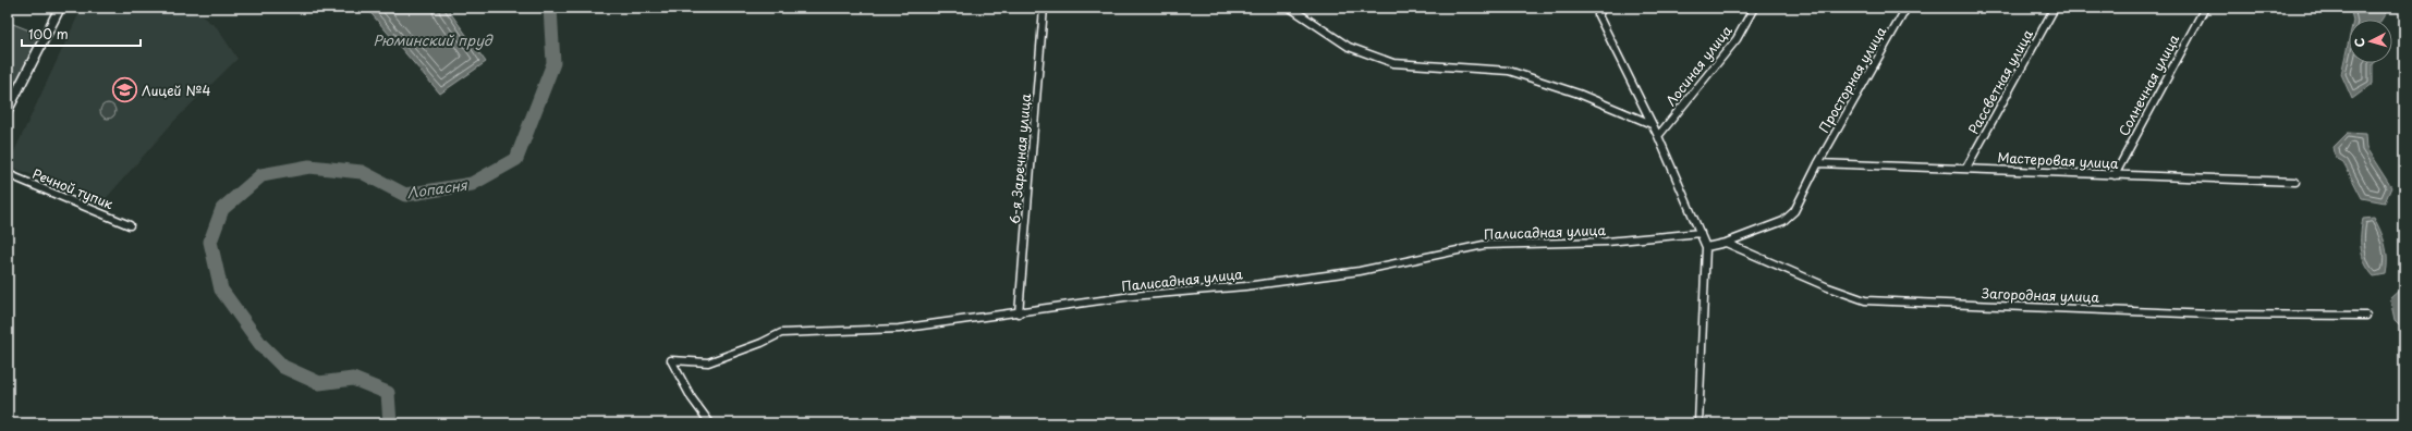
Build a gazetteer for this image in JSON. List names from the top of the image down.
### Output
{
  "streets": {
    "street": [
      "Лосиная улица",
      "Просторная улица",
      "Рассветная улица",
      "Солнечная улица",
      "6-я Заречная улица",
      "Мастеровая улица",
      "Речной тупик",
      "Палисадная улица",
      "Загородная улица"
    ]
  },
  "crossings": [
    ["Просторная улица", "Мастеровая улица"],
    ["Просторная улица", "Загородная улица"],
    ["Рассветная улица", "Мастеровая улица"],
    ["Солнечная улица", "Мастеровая улица"],
    ["6-я Заречная улица", "Палисадная улица"]
  ],
  "water": ["Рюминский пруд", "Лопасня"],
  "places": {
    "school or university": ["Лицей №4"]
  },
  "scale_bar": "100 m",
  "north": "left"
}
